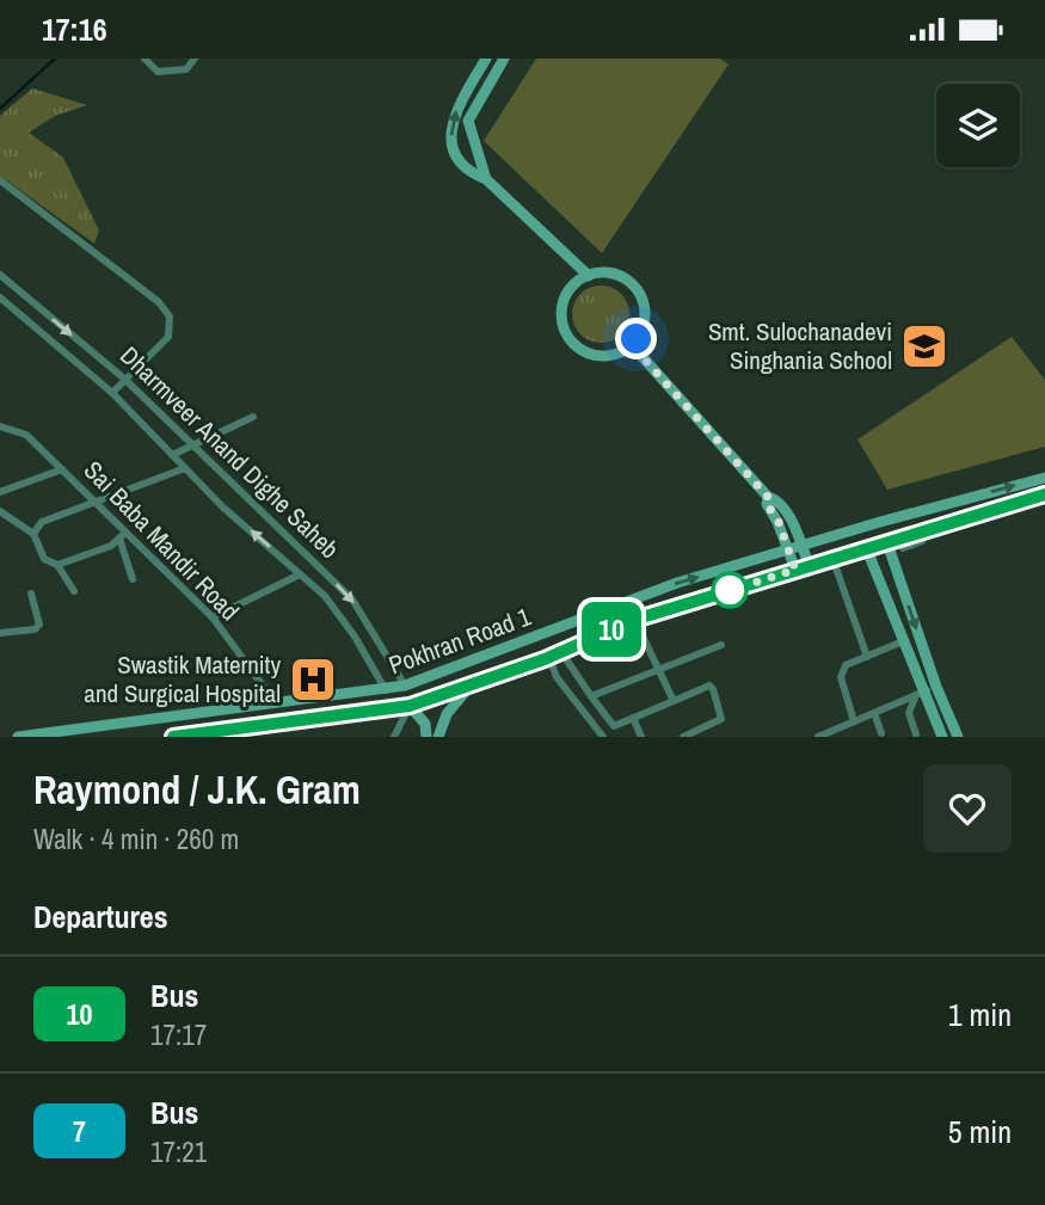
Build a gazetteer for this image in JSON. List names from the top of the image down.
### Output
{
  "streets": {
    "main road": ["Pokhran Road 1"],
    "street": ["Dharmveer Anand Dighe Saheb", "Sai Baba Mandir Road"]
  },
  "crossings": [
    ["Dharmveer Anand Dighe Saheb", "Pokhran Road 1"],
    ["Sai Baba Mandir Road", "Pokhran Road 1"]
  ],
  "places": {
    "school or university": ["Smt. Sulochanadevi Singhania School"],
    "hospital": ["Swastik Maternity and Surgical Hospital"]
  },
  "lines": ["bus line 10"],
  "page": {
    "status": "17:16",
    "on_map": "10",
    "heading": [
      ["Raymond / J.K. Gram", "Walk · 4 min · 260 m"],
      "Departures"
    ],
    "list": [
      {
        "mark": "10",
        "name": "Bus",
        "note": "17:17",
        "value": "1 min"
      },
      {
        "mark": "7",
        "name": "Bus",
        "note": "17:21",
        "value": "5 min"
      }
    ]
  }
}
